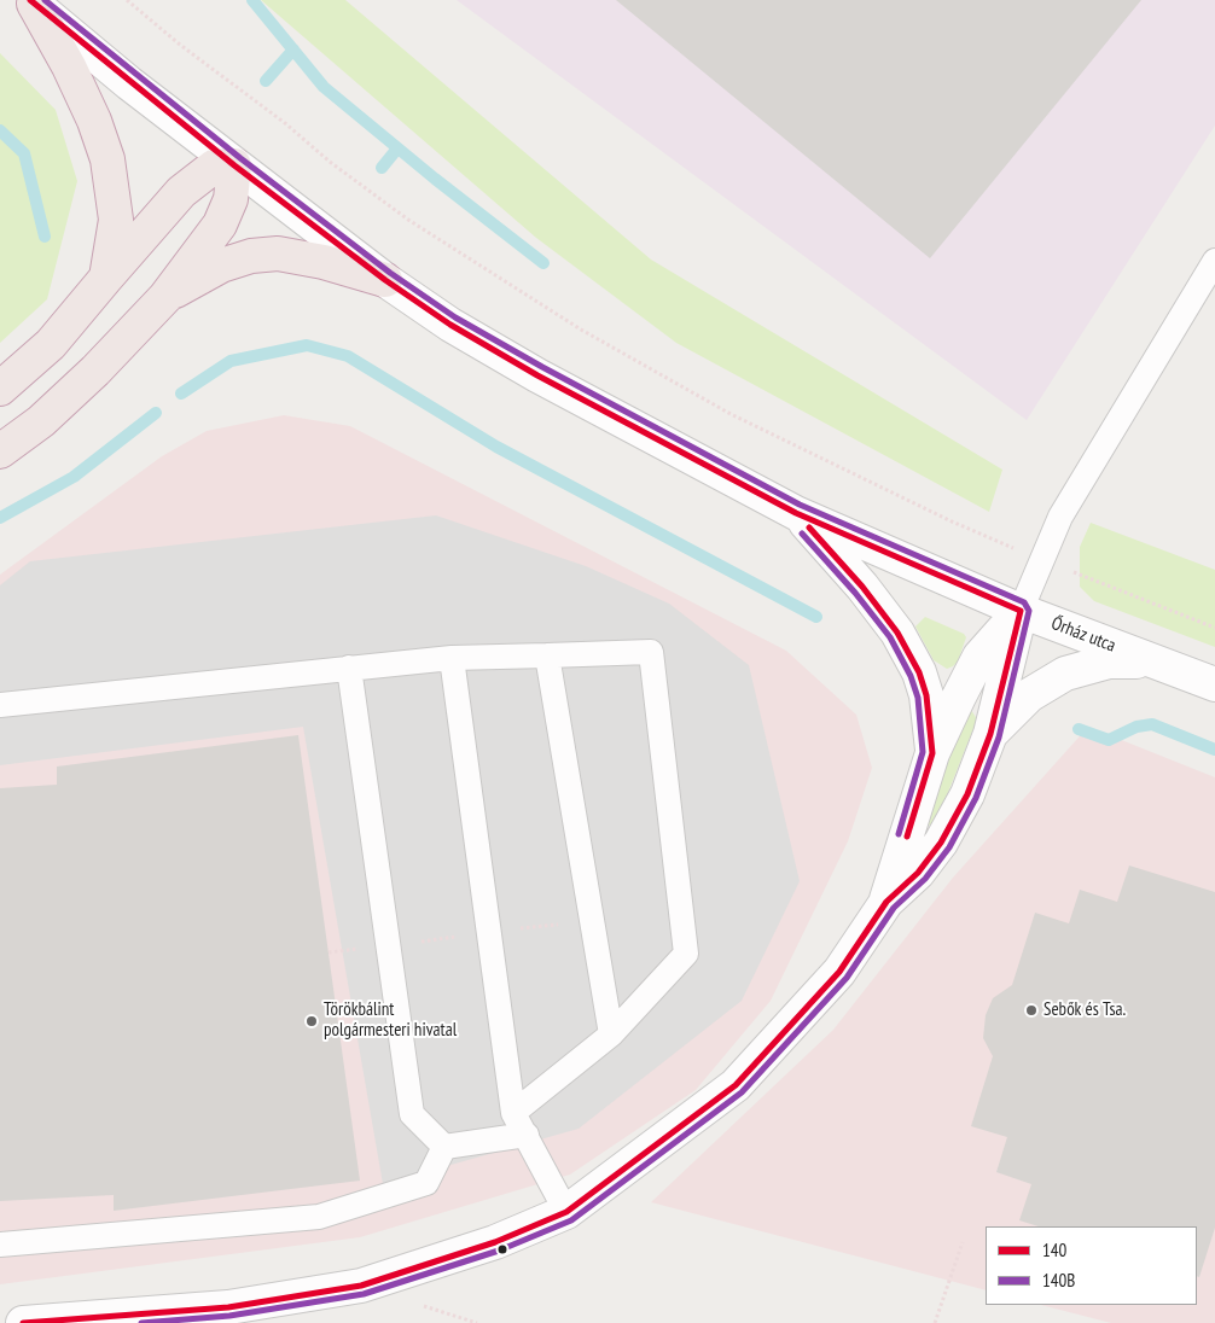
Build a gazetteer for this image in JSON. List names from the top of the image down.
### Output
{
  "streets": {
    "street": ["Őrház utca"]
  },
  "places": ["Sebők és Tsa.", "Törökbálint polgármesteri hivatal"],
  "lines": ["transit line 140", "transit line 140B"],
  "legend": ["140", "140B"]
}
